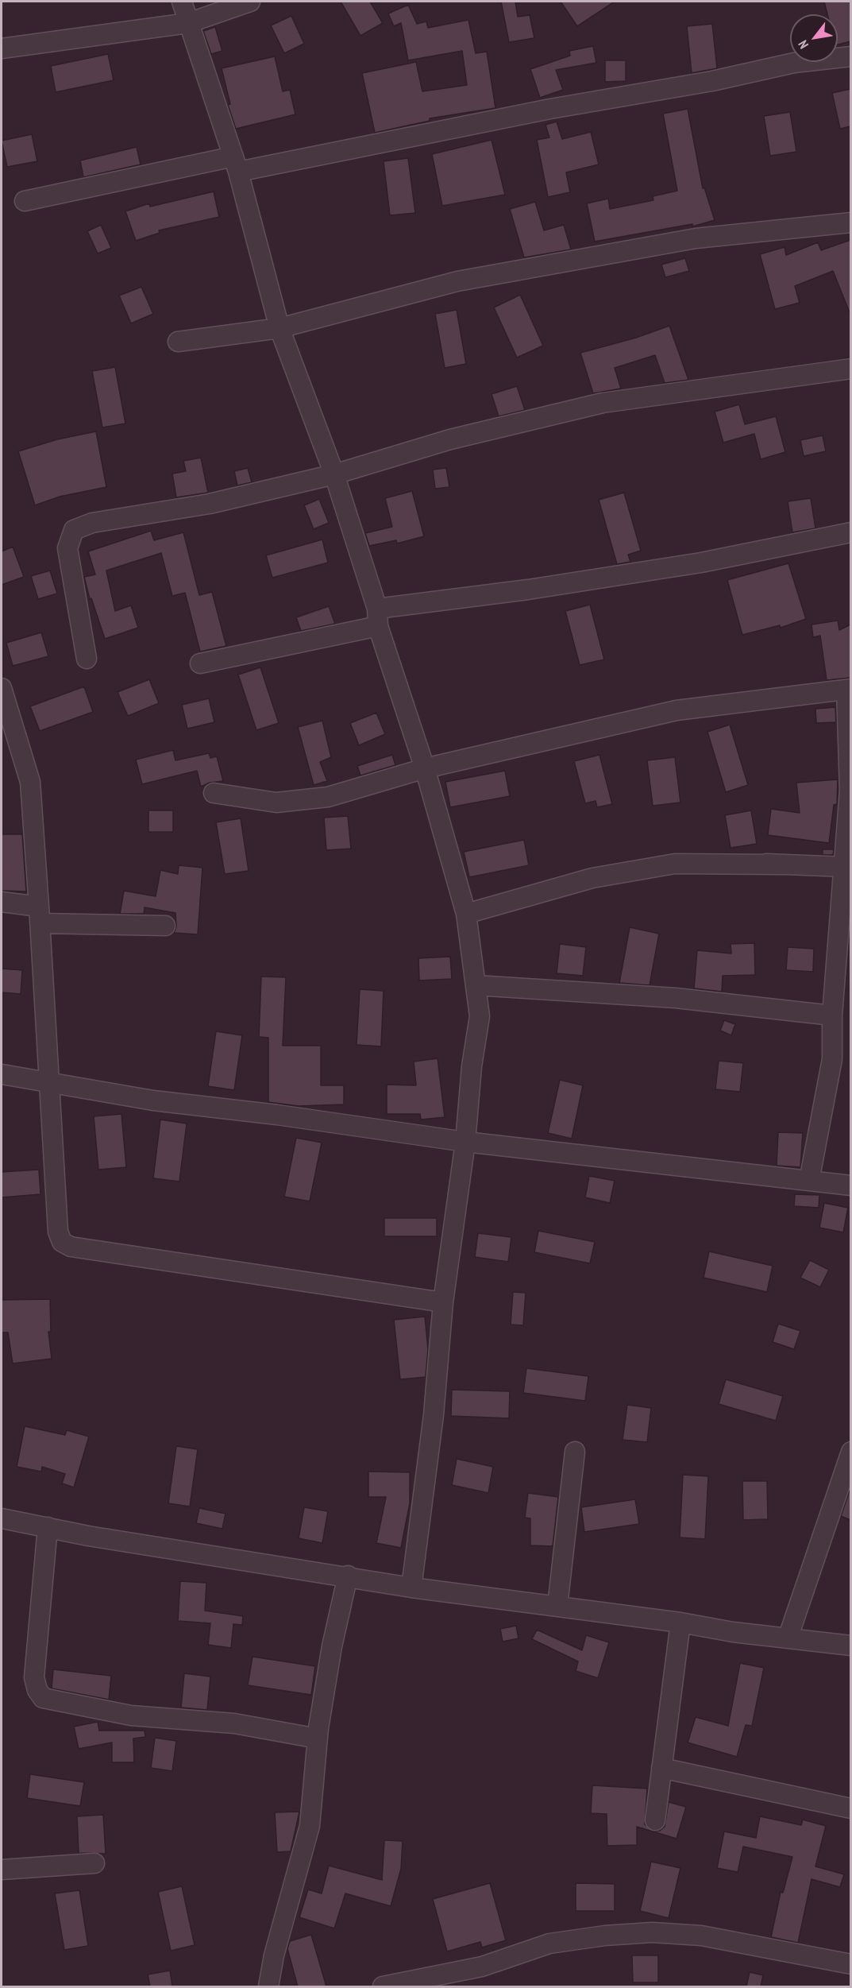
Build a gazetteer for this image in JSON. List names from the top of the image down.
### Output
{
  "north": "bottom left"
}
